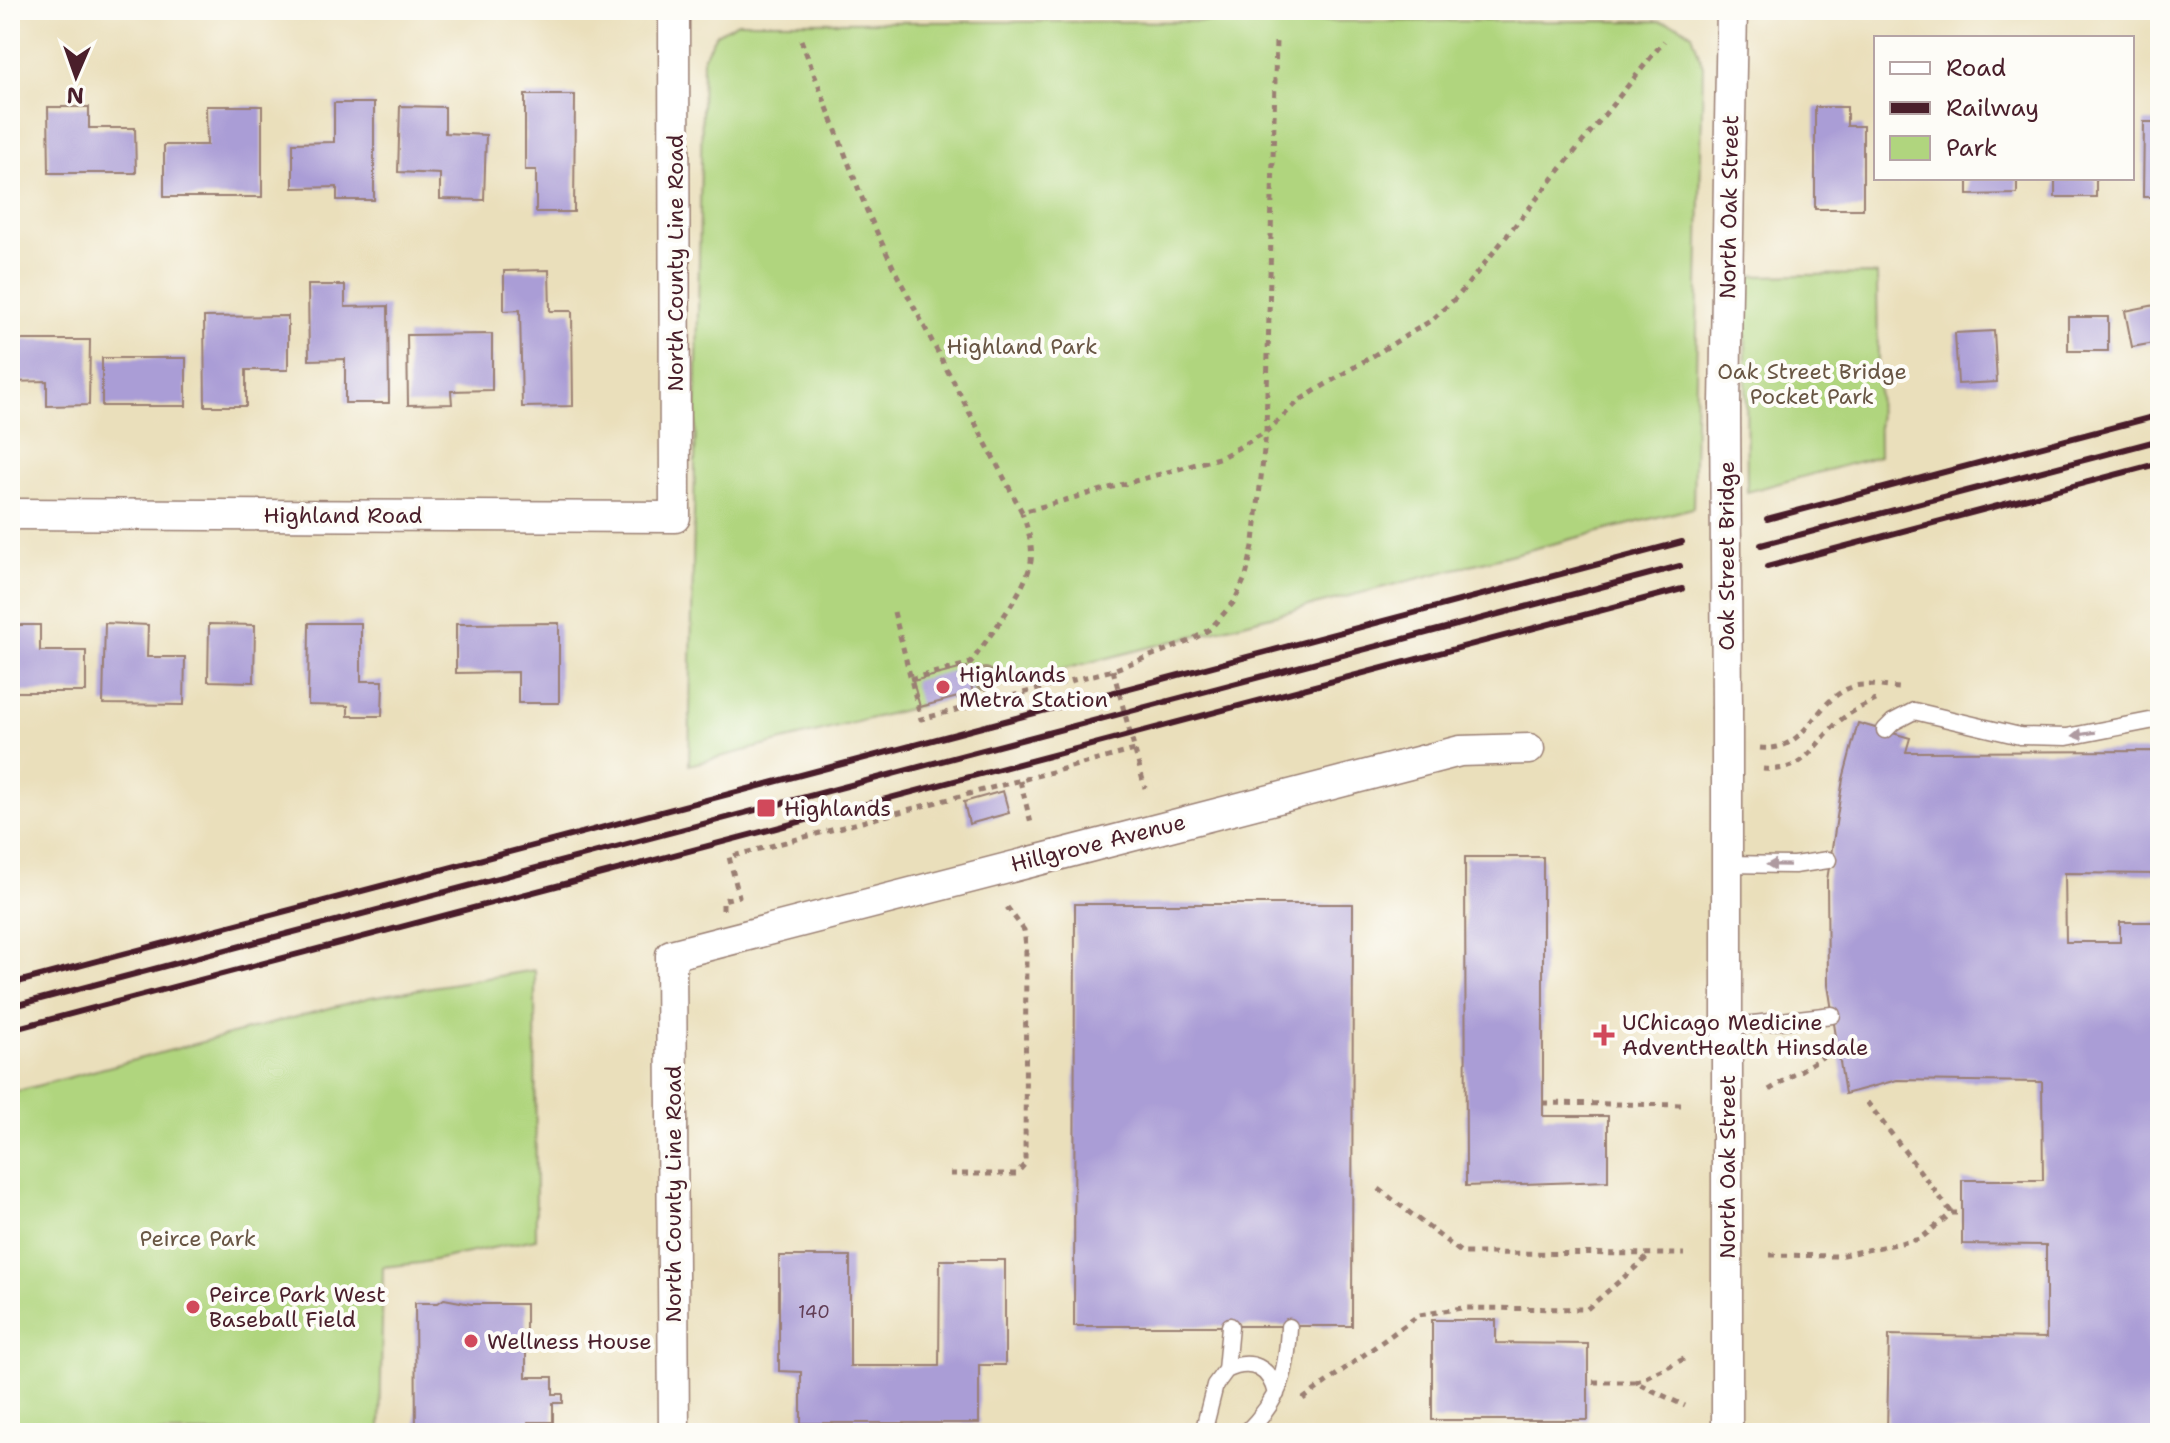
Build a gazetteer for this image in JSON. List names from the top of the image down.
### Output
{
  "streets": {
    "street": [
      "North Oak Street",
      "North County Line Road",
      "Highland Road",
      "Oak Street Bridge",
      "Hillgrove Avenue"
    ]
  },
  "crossings": [
    ["North Oak Street", "Oak Street Bridge"],
    ["North County Line Road", "Highland Road"],
    ["North County Line Road", "Hillgrove Avenue"]
  ],
  "parks": ["Highland Park", "Oak Street Bridge Pocket Park", "Peirce Park"],
  "places": {
    "other": ["Highlands Metra Station", "Peirce Park West Baseball Field", "Wellness House"],
    "transit": ["Highlands"],
    "health": ["UChicago Medicine AdventHealth Hinsdale"]
  },
  "house_numbers": ["140"],
  "legend": ["Road", "Railway", "Park"],
  "north": "bottom"
}
